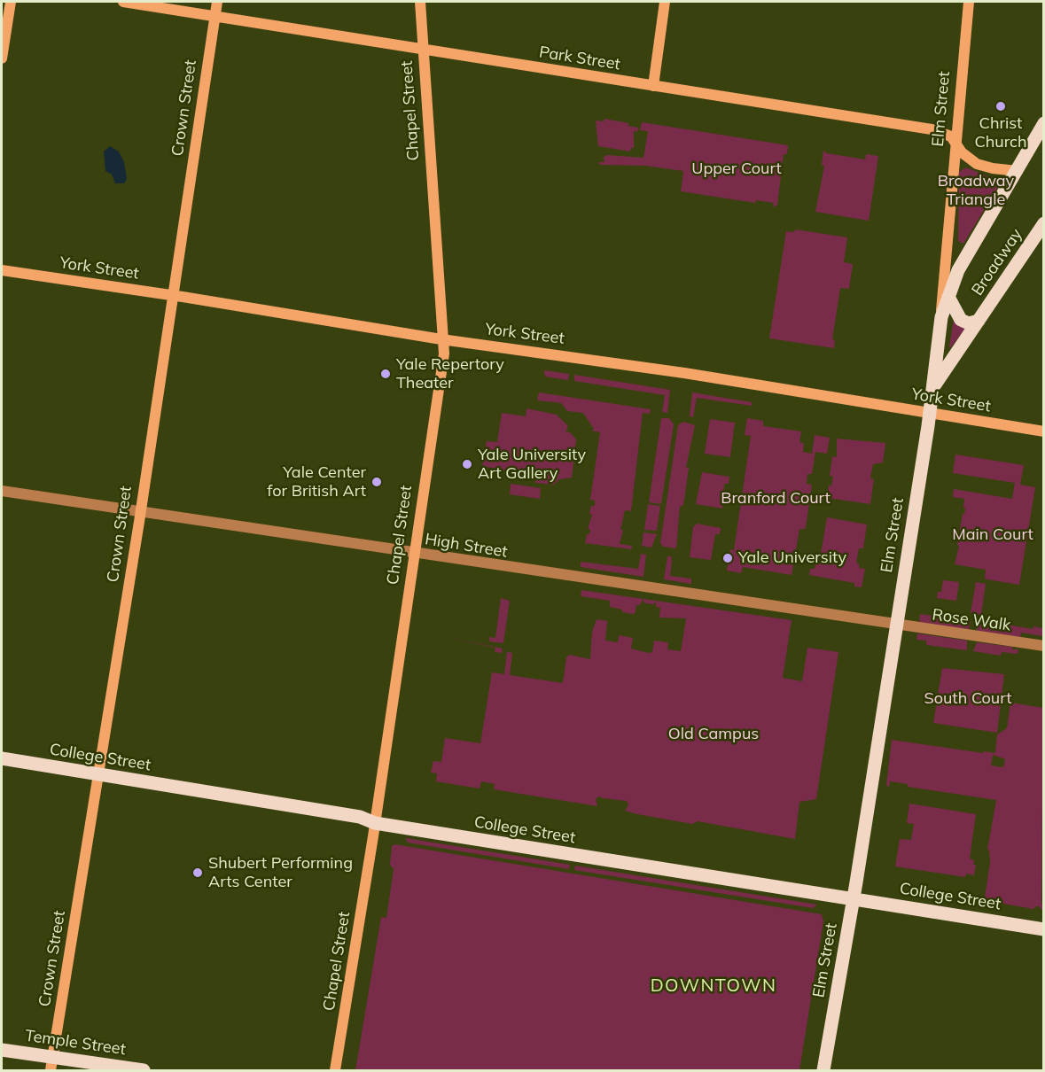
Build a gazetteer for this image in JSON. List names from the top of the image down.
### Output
{
  "streets": {
    "main road": [
      "Park Street",
      "Crown Street",
      "Elm Street",
      "Chapel Street",
      "Broadway",
      "York Street",
      "College Street",
      "Temple Street"
    ],
    "street": ["High Street", "Rose Walk"]
  },
  "crossings": [
    ["Park Street", "Crown Street"],
    ["Park Street", "Elm Street"],
    ["Park Street", "Chapel Street"],
    ["Park Street", "Broadway"],
    ["Crown Street", "York Street"],
    ["Crown Street", "High Street"],
    ["Crown Street", "College Street"],
    ["Crown Street", "Temple Street"],
    ["Elm Street", "Broadway"],
    ["Elm Street", "York Street"],
    ["Elm Street", "High Street"],
    ["Elm Street", "Rose Walk"],
    ["Elm Street", "College Street"],
    ["Chapel Street", "York Street"],
    ["Chapel Street", "High Street"],
    ["Chapel Street", "College Street"],
    ["High Street", "Rose Walk"]
  ],
  "districts": ["DOWNTOWN"],
  "parks": [
    "Upper Court",
    "Broadway Triangle",
    "Branford Court",
    "Main Court",
    "South Court",
    "Old Campus"
  ],
  "places": [
    "Christ Church",
    "Yale Repertory Theater",
    "Yale University Art Gallery",
    "Yale Center for British Art",
    "Yale University",
    "Shubert Performing Arts Center"
  ]
}
